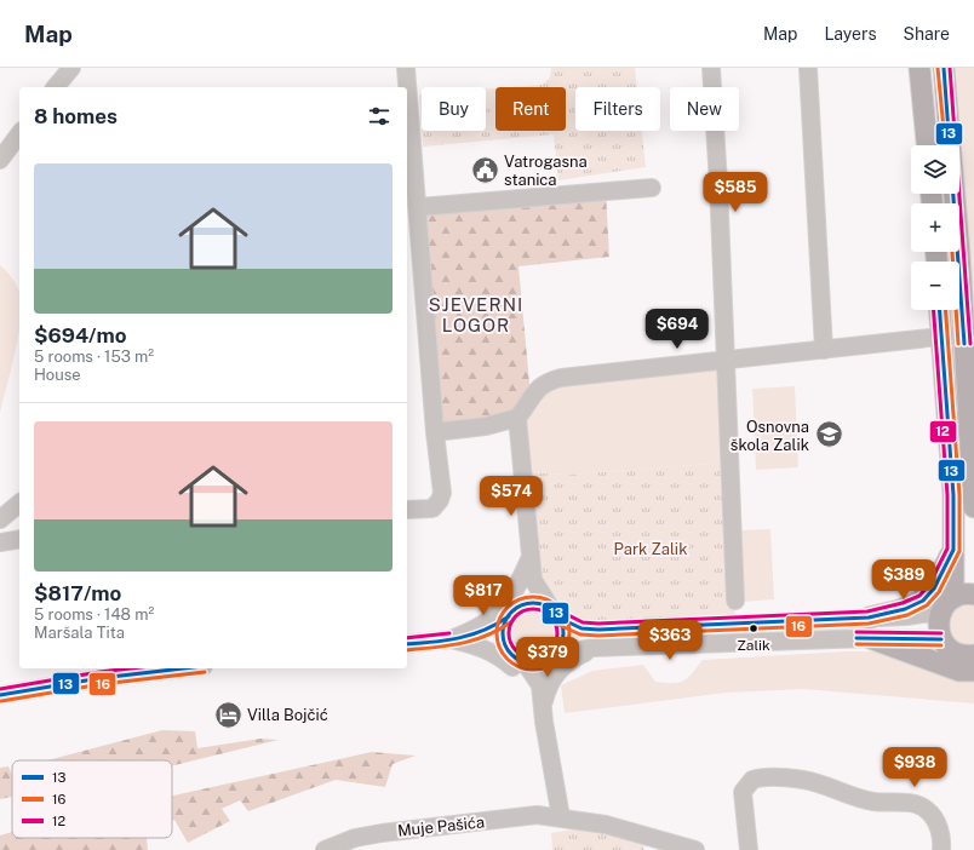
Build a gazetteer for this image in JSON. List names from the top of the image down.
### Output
{
  "streets": {
    "street": ["Muje Pašića"]
  },
  "districts": ["SJEVERNI LOGOR"],
  "parks": ["Park Zalik"],
  "places": {
    "public building": ["Vatrogasna stanica"],
    "school or university": ["Osnovna škola Zalik"],
    "other": ["Zalik"],
    "hotel": ["Villa Bojčić"]
  },
  "lines": ["transit line 13", "transit line 16", "transit line 12"],
  "legend": ["13", "16", "12"],
  "page": {
    "header": "Map",
    "nav": ["Map", "Layers", "Share"],
    "chip": [
      "Buy",
      "Rent",
      "Filters",
      "New"
    ],
    "heading": "8 homes",
    "map_buttons": ["+", "−"],
    "list": [
      {
        "name": "$694/mo",
        "note": "5 rooms · 153 m² · House"
      },
      {
        "name": "$817/mo",
        "note": "5 rooms · 148 m² · Maršala Tita"
      }
    ],
    "price": [
      "$585",
      "$694",
      "$574",
      "$389",
      "$817",
      "$363",
      "$379",
      "$938"
    ]
  }
}
